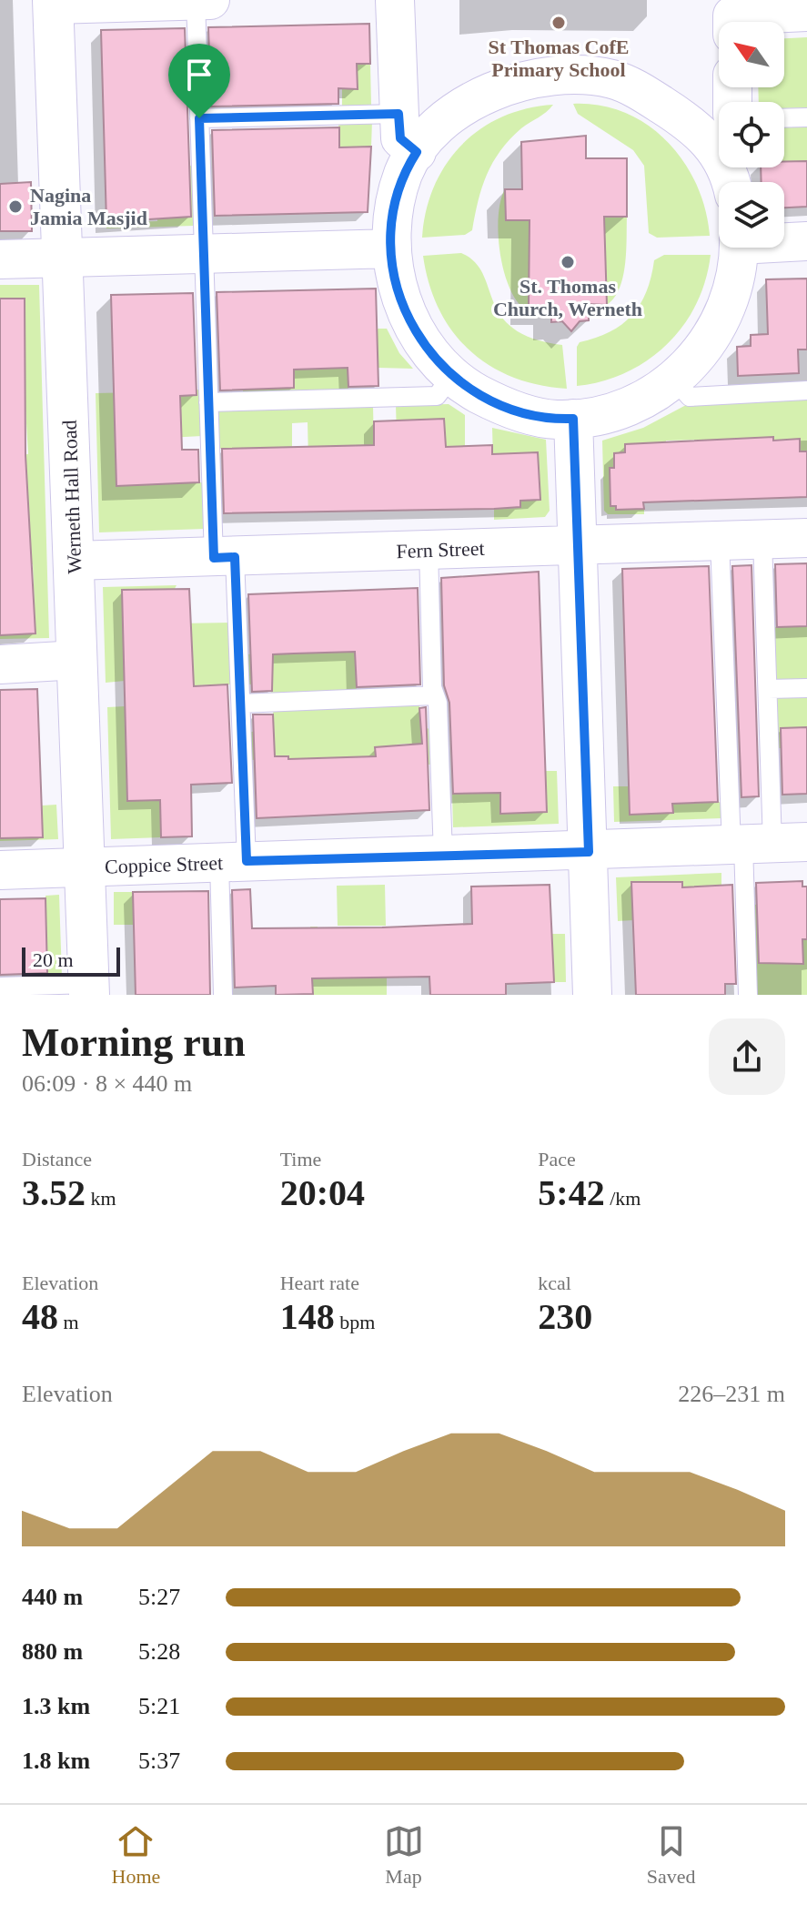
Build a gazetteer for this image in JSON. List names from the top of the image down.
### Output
{
  "streets": {
    "street": ["Werneth Hall Road", "Fern Street", "Coppice Street"]
  },
  "crossings": [
    ["Werneth Hall Road", "Fern Street"],
    ["Werneth Hall Road", "Coppice Street"]
  ],
  "places": ["St Thomas CofE Primary School", "Nagina Jamia Masjid", "St. Thomas Church, Werneth"],
  "scale_bar": "20 m",
  "north": "top left",
  "page": {
    "scale": "20 m",
    "heading": ["Morning run", "06:09 · 8 × 440 m"],
    "stats": [
      ["Distance", "3.52 km"],
      ["Time", "20:04"],
      ["Pace", "5:42 /km"],
      ["Elevation", "48 m"],
      ["Heart rate", "148 bpm"],
      ["kcal", "230"]
    ],
    "chart": ["Elevation", "226–231 m"],
    "list": [
      {
        "name": "440 m",
        "note": "5:27"
      },
      {
        "name": "880 m",
        "note": "5:28"
      },
      {
        "name": "1.3 km",
        "note": "5:21"
      },
      {
        "name": "1.8 km",
        "note": "5:37"
      }
    ],
    "tabs": ["Home", "Map", "Saved"]
  }
}
